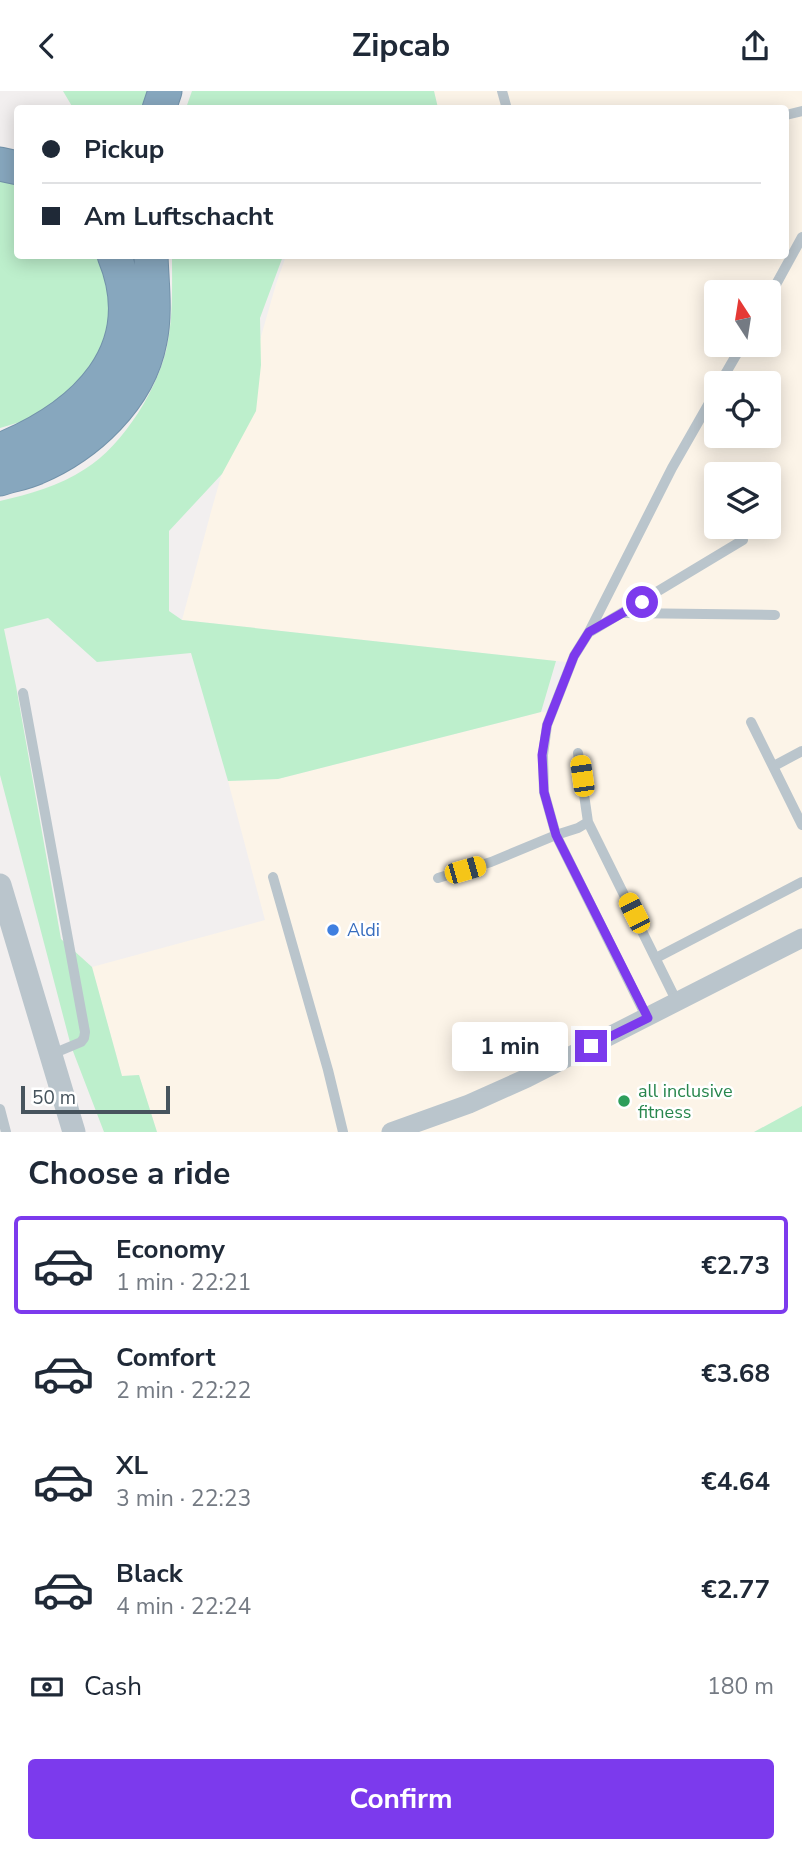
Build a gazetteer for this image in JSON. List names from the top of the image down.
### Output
{
  "places": ["Aldi", "all inclusive fitness"],
  "scale_bar": "50 m",
  "north": "top",
  "page": {
    "header": "Zipcab",
    "banner": ["Pickup", "Am Luftschacht"],
    "bubble": "1 min",
    "scale": "50 m",
    "heading": "Choose a ride",
    "list": [
      {
        "name": "Economy",
        "note": "1 min · 22:21",
        "value": "€2.73"
      },
      {
        "name": "Comfort",
        "note": "2 min · 22:22",
        "value": "€3.68"
      },
      {
        "name": "XL",
        "note": "3 min · 22:23",
        "value": "€4.64"
      },
      {
        "name": "Black",
        "note": "4 min · 22:24",
        "value": "€2.77"
      }
    ],
    "pay": ["Cash", "180 m"],
    "buttons": "Confirm"
  }
}
